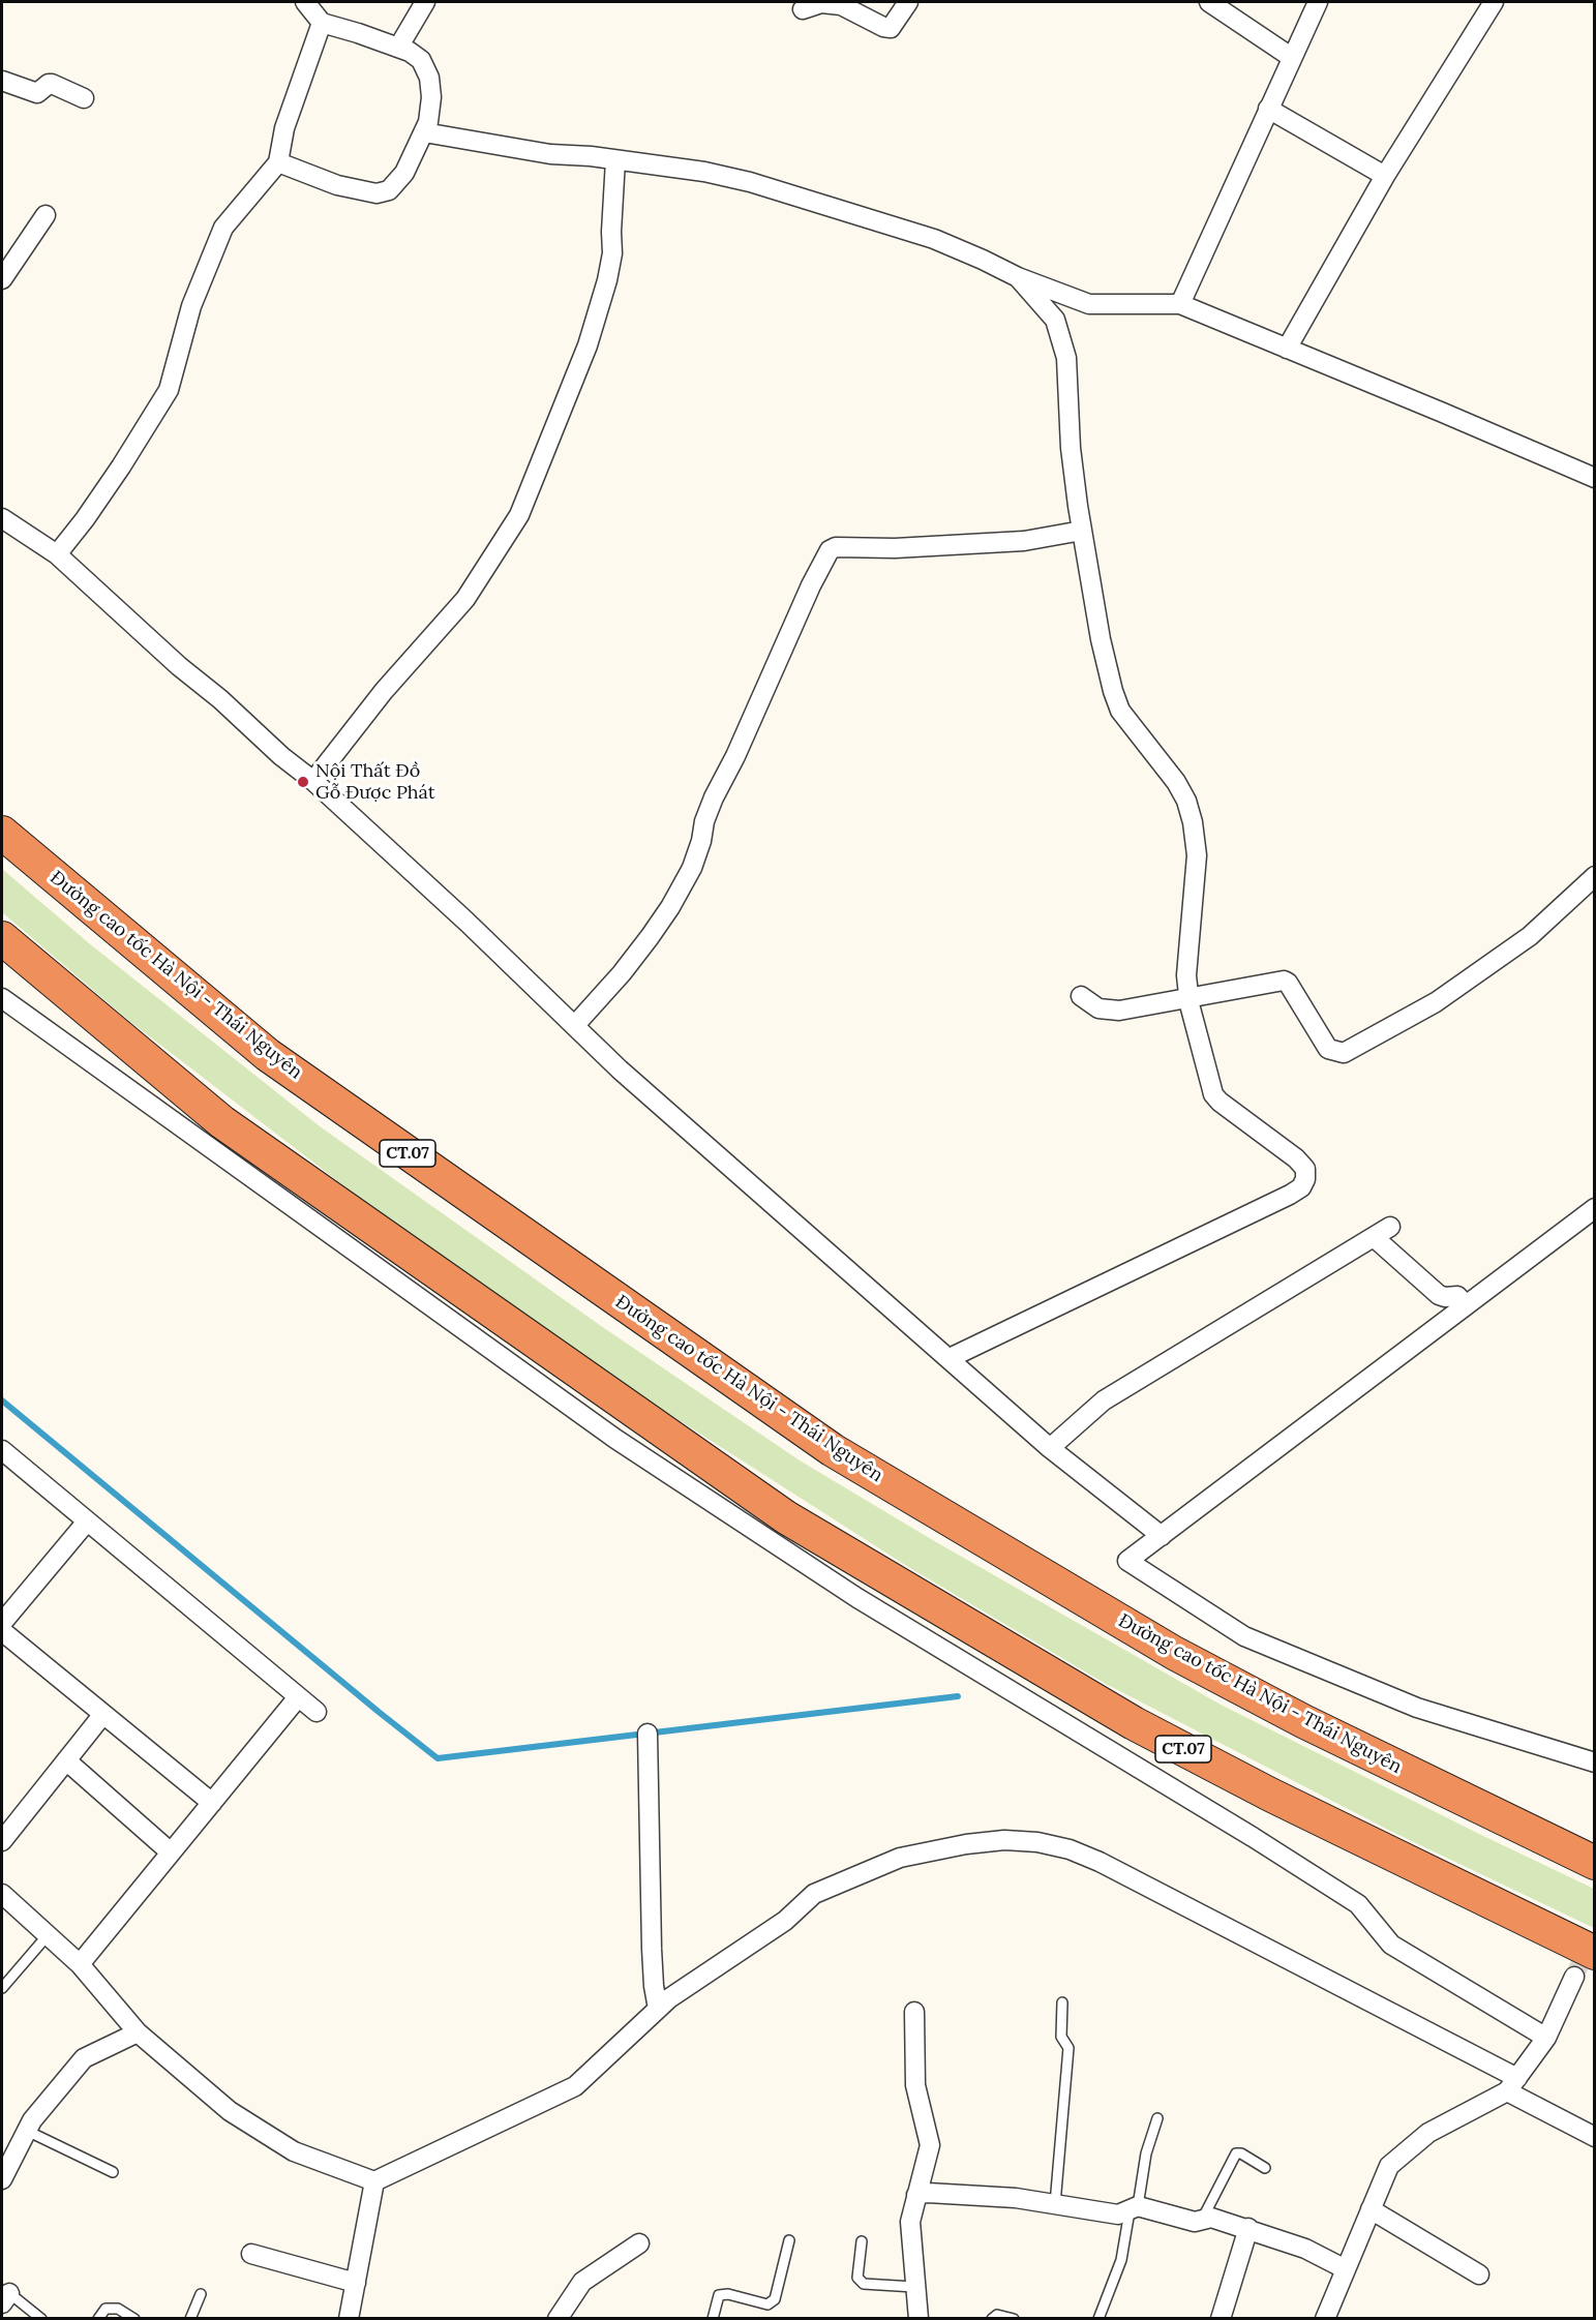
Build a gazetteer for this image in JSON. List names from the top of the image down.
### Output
{
  "streets": {
    "highway": ["Đường cao tốc Hà Nội - Thái Nguyên", "CT.07"]
  },
  "places": ["Nội Thất Đồ Gỗ Được Phát"]
}
